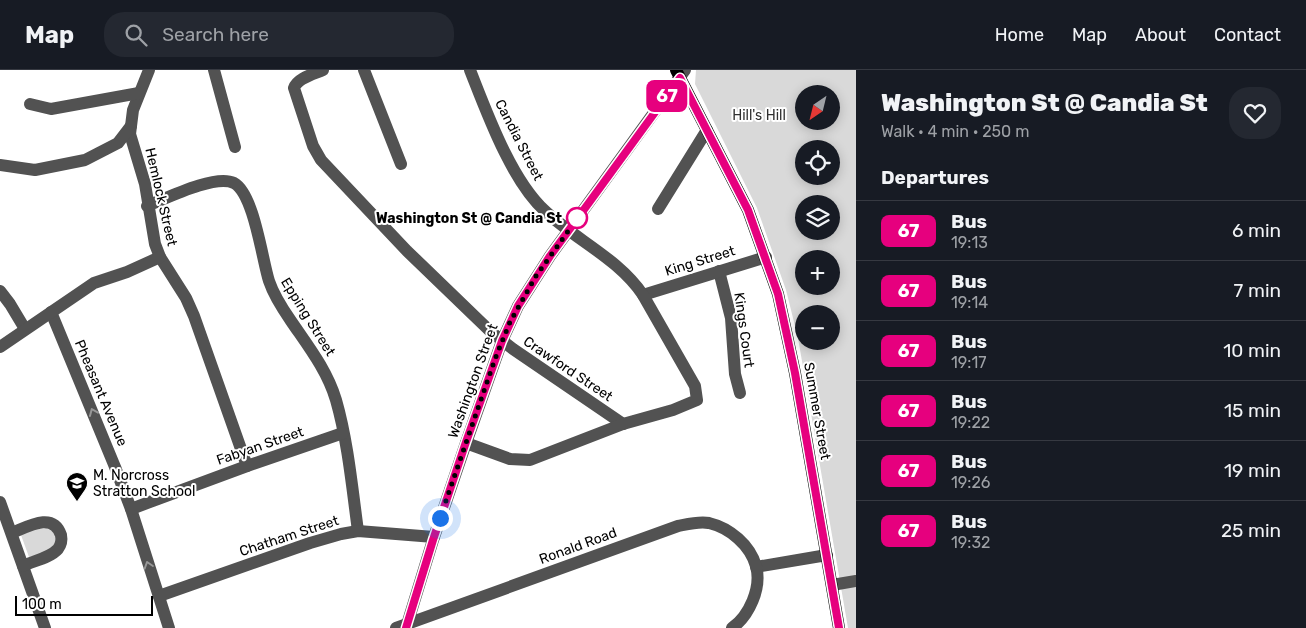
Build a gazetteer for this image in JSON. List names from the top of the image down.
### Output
{
  "streets": {
    "main road": ["Summer Street"],
    "street": [
      "Candia Street",
      "Hemlock Street",
      "King Street",
      "Epping Street",
      "Kings Court",
      "Crawford Street",
      "Washington Street",
      "Pheasant Avenue",
      "Fabyan Street",
      "Chatham Street",
      "Ronald Road"
    ]
  },
  "crossings": [
    ["Candia Street", "King Street"],
    ["Candia Street", "Crawford Street"],
    ["Candia Street", "Washington Street"],
    ["Hemlock Street", "Epping Street"],
    ["Hemlock Street", "Fabyan Street"],
    ["King Street", "Kings Court"],
    ["King Street", "Summer Street"],
    ["Epping Street", "Fabyan Street"],
    ["Epping Street", "Chatham Street"],
    ["Crawford Street", "Washington Street"],
    ["Washington Street", "Summer Street"],
    ["Washington Street", "Chatham Street"],
    ["Washington Street", "Ronald Road"],
    ["Pheasant Avenue", "Fabyan Street"],
    ["Pheasant Avenue", "Chatham Street"]
  ],
  "one_way": ["Pheasant Avenue"],
  "parks": ["Hill's Hill"],
  "places": {
    "other": ["Washington St @ Candia St"],
    "school or university": ["M. Norcross Stratton School"]
  },
  "lines": ["bus line 67"],
  "scale_bar": "100 m",
  "north": "bottom left",
  "page": {
    "header": "Map",
    "search": "Search here",
    "nav": [
      "Home",
      "Map",
      "About",
      "Contact"
    ],
    "on_map": "67",
    "heading": [
      ["Washington St @ Candia St", "Walk · 4 min · 250 m"],
      "Departures"
    ],
    "map_buttons": ["+", "−"],
    "list": [
      {
        "mark": "67",
        "name": "Bus",
        "note": "19:13",
        "value": "6 min"
      },
      {
        "mark": "67",
        "name": "Bus",
        "note": "19:14",
        "value": "7 min"
      },
      {
        "mark": "67",
        "name": "Bus",
        "note": "19:17",
        "value": "10 min"
      },
      {
        "mark": "67",
        "name": "Bus",
        "note": "19:22",
        "value": "15 min"
      },
      {
        "mark": "67",
        "name": "Bus",
        "note": "19:26",
        "value": "19 min"
      },
      {
        "mark": "67",
        "name": "Bus",
        "note": "19:32",
        "value": "25 min"
      }
    ],
    "scale": "100 m"
  }
}
